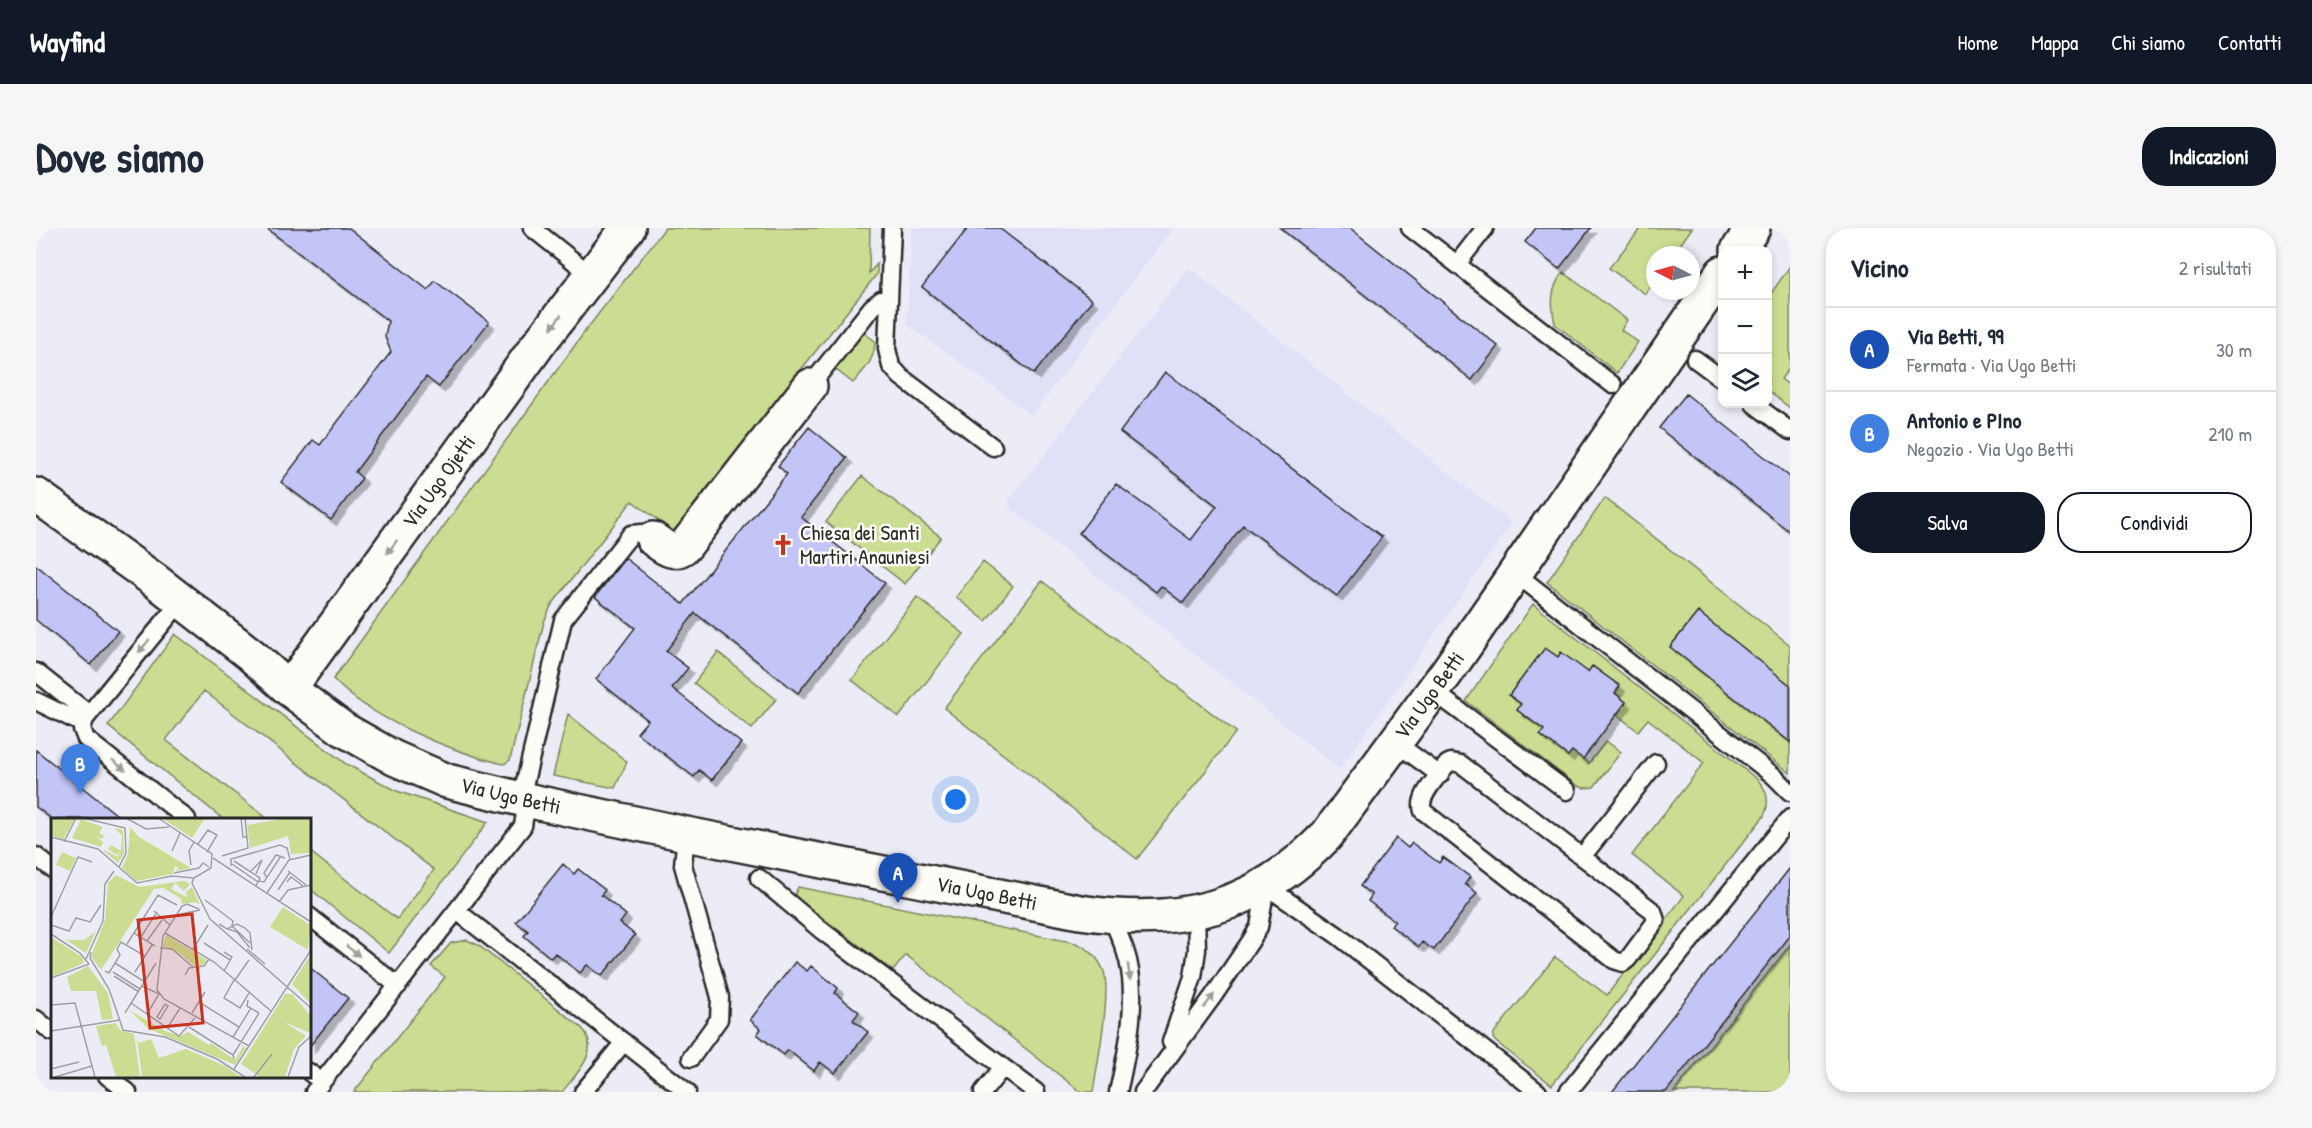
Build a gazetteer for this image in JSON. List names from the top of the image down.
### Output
{
  "streets": {
    "street": ["Via Ugo Ojetti", "Via Ugo Betti"]
  },
  "crossings": [
    ["Via Ugo Ojetti", "Via Ugo Betti"]
  ],
  "places": {
    "church": ["Chiesa dei Santi Martiri Anauniesi"]
  },
  "north": "left",
  "page": {
    "header": "Wayfind",
    "nav": [
      "Home",
      "Mappa",
      "Chi siamo",
      "Contatti"
    ],
    "buttons": [
      "Indicazioni",
      ["Salva", "Condividi"]
    ],
    "title": "Dove siamo",
    "heading": ["Vicino", "2 risultati"],
    "map_buttons": ["+", "−"],
    "list": [
      {
        "mark": "A",
        "name": "Via Betti, 99",
        "note": "Fermata · Via Ugo Betti",
        "value": "30 m"
      },
      {
        "mark": "B",
        "name": "Antonio e PIno",
        "note": "Negozio · Via Ugo Betti",
        "value": "210 m"
      }
    ],
    "pins": ["B", "A"]
  }
}
